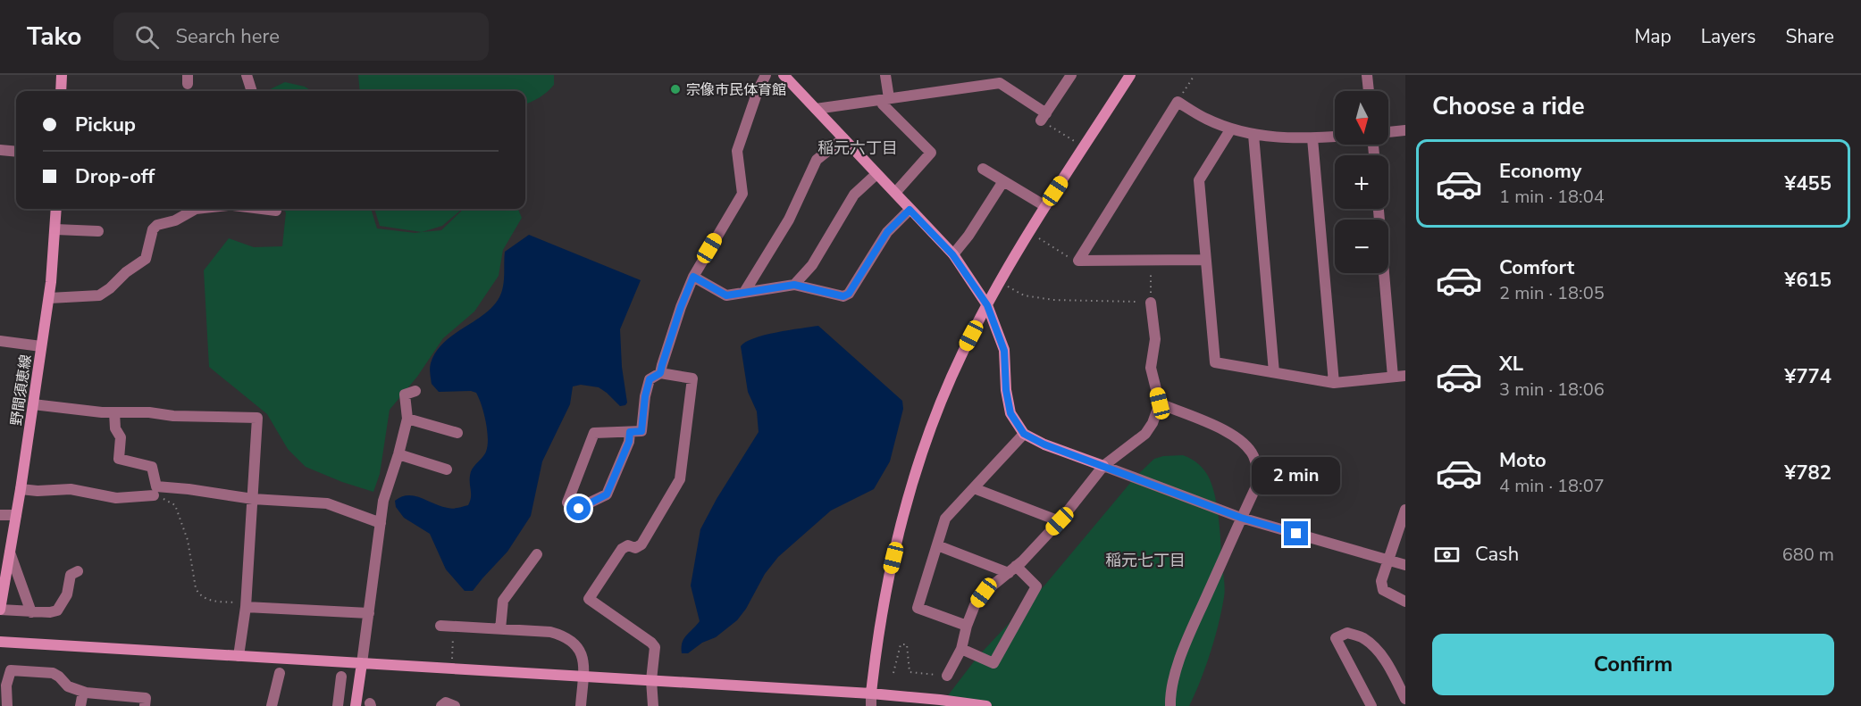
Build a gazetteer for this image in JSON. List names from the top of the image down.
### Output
{
  "streets": {
    "street": ["野間須恵線"]
  },
  "districts": ["稲元六丁目", "稲元七丁目"],
  "places": ["宗像市民体育館"],
  "north": "bottom",
  "page": {
    "header": "Tako",
    "search": "Search here",
    "nav": ["Map", "Layers", "Share"],
    "heading": "Choose a ride",
    "map_buttons": ["+", "−"],
    "banner": ["Pickup", "Drop-off"],
    "list": [
      {
        "name": "Economy",
        "note": "1 min · 18:04",
        "value": "¥455"
      },
      {
        "name": "Comfort",
        "note": "2 min · 18:05",
        "value": "¥615"
      },
      {
        "name": "XL",
        "note": "3 min · 18:06",
        "value": "¥774"
      },
      {
        "name": "Moto",
        "note": "4 min · 18:07",
        "value": "¥782"
      }
    ],
    "bubble": "2 min",
    "pay": ["Cash", "680 m"],
    "buttons": "Confirm"
  }
}
